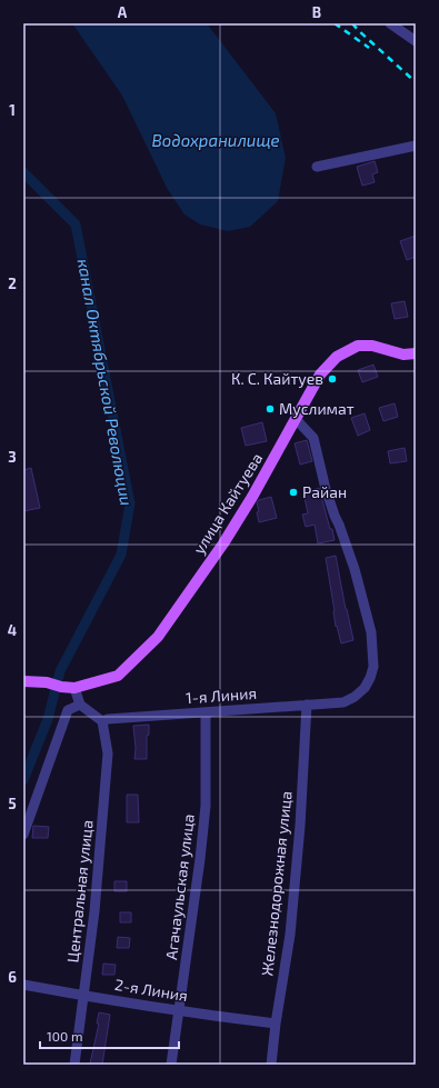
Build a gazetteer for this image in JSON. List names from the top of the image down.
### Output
{
  "streets": {
    "main road": ["улица Кайтуева"],
    "street": [
      "1-я Линия",
      "Железнодорожная улица",
      "Агачаульская улица",
      "Центральная улица",
      "2-я Линия"
    ]
  },
  "crossings": [
    ["улица Кайтуева", "1-я Линия"],
    ["1-я Линия", "Железнодорожная улица"],
    ["1-я Линия", "Агачаульская улица"],
    ["1-я Линия", "Центральная улица"],
    ["Железнодорожная улица", "2-я Линия"],
    ["Агачаульская улица", "2-я Линия"],
    ["Центральная улица", "2-я Линия"]
  ],
  "water": ["Водохранилище", "канал Октябрьской Революции"],
  "places": ["К. С. Кайтуев", "Муслимат", "Райан"],
  "scale_bar": "100 m",
  "grid": {
    "columns": ["A", "B"],
    "rows": [
      "1",
      "2",
      "3",
      "4",
      "5",
      "6"
    ]
  }
}
